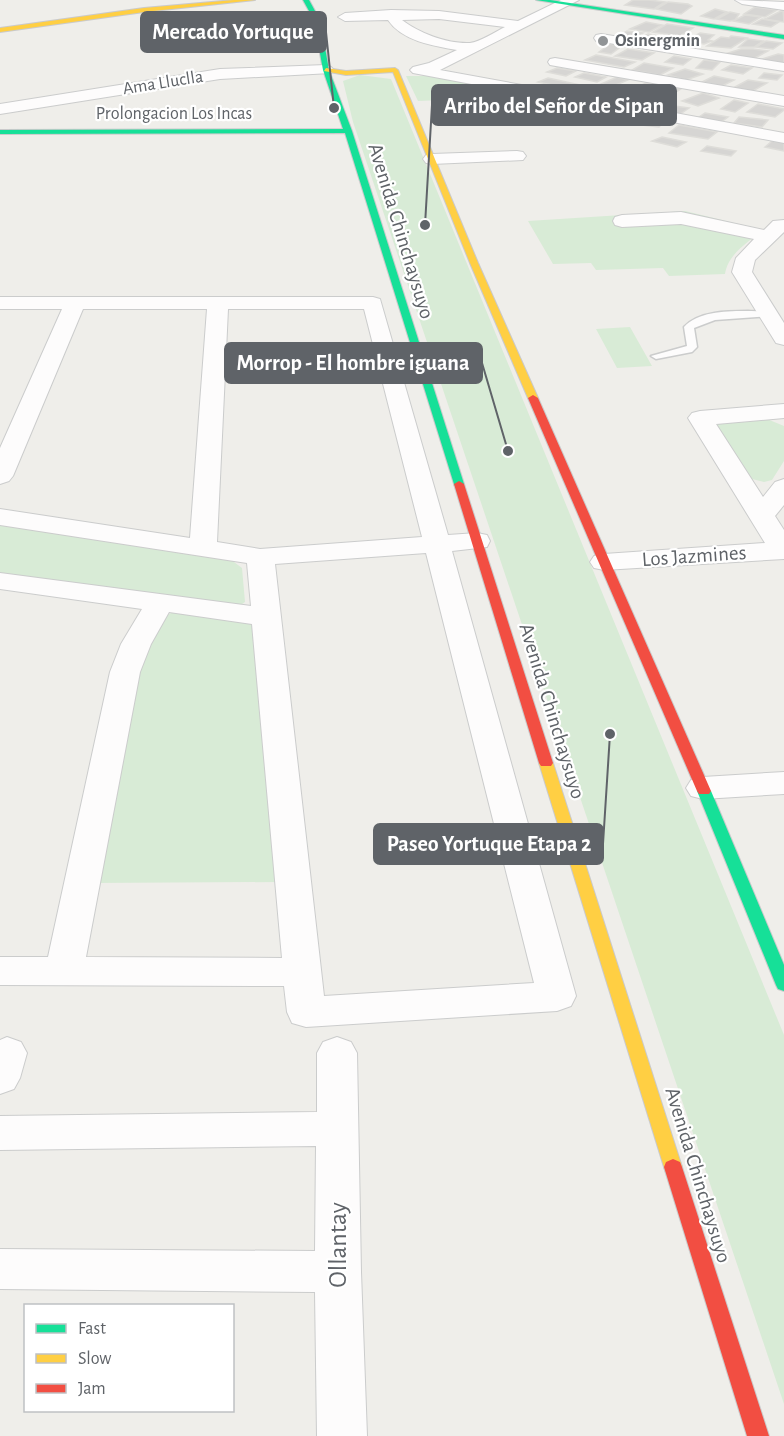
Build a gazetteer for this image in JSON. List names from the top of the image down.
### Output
{
  "streets": {
    "street": [
      "Ama Lluclla",
      "Prolongacion Los Incas",
      "Avenida Chinchaysuyo",
      "Los Jazmines",
      "Ollantay"
    ]
  },
  "crossings": [
    ["Ama Lluclla", "Avenida Chinchaysuyo"],
    ["Prolongacion Los Incas", "Avenida Chinchaysuyo"]
  ],
  "places": [
    "Osinergmin",
    "Mercado Yortuque",
    "Arribo del Señor de Sipan",
    "Morrop - El hombre iguana",
    "Paseo Yortuque Etapa 2"
  ],
  "legend": ["Fast", "Slow", "Jam"]
}
